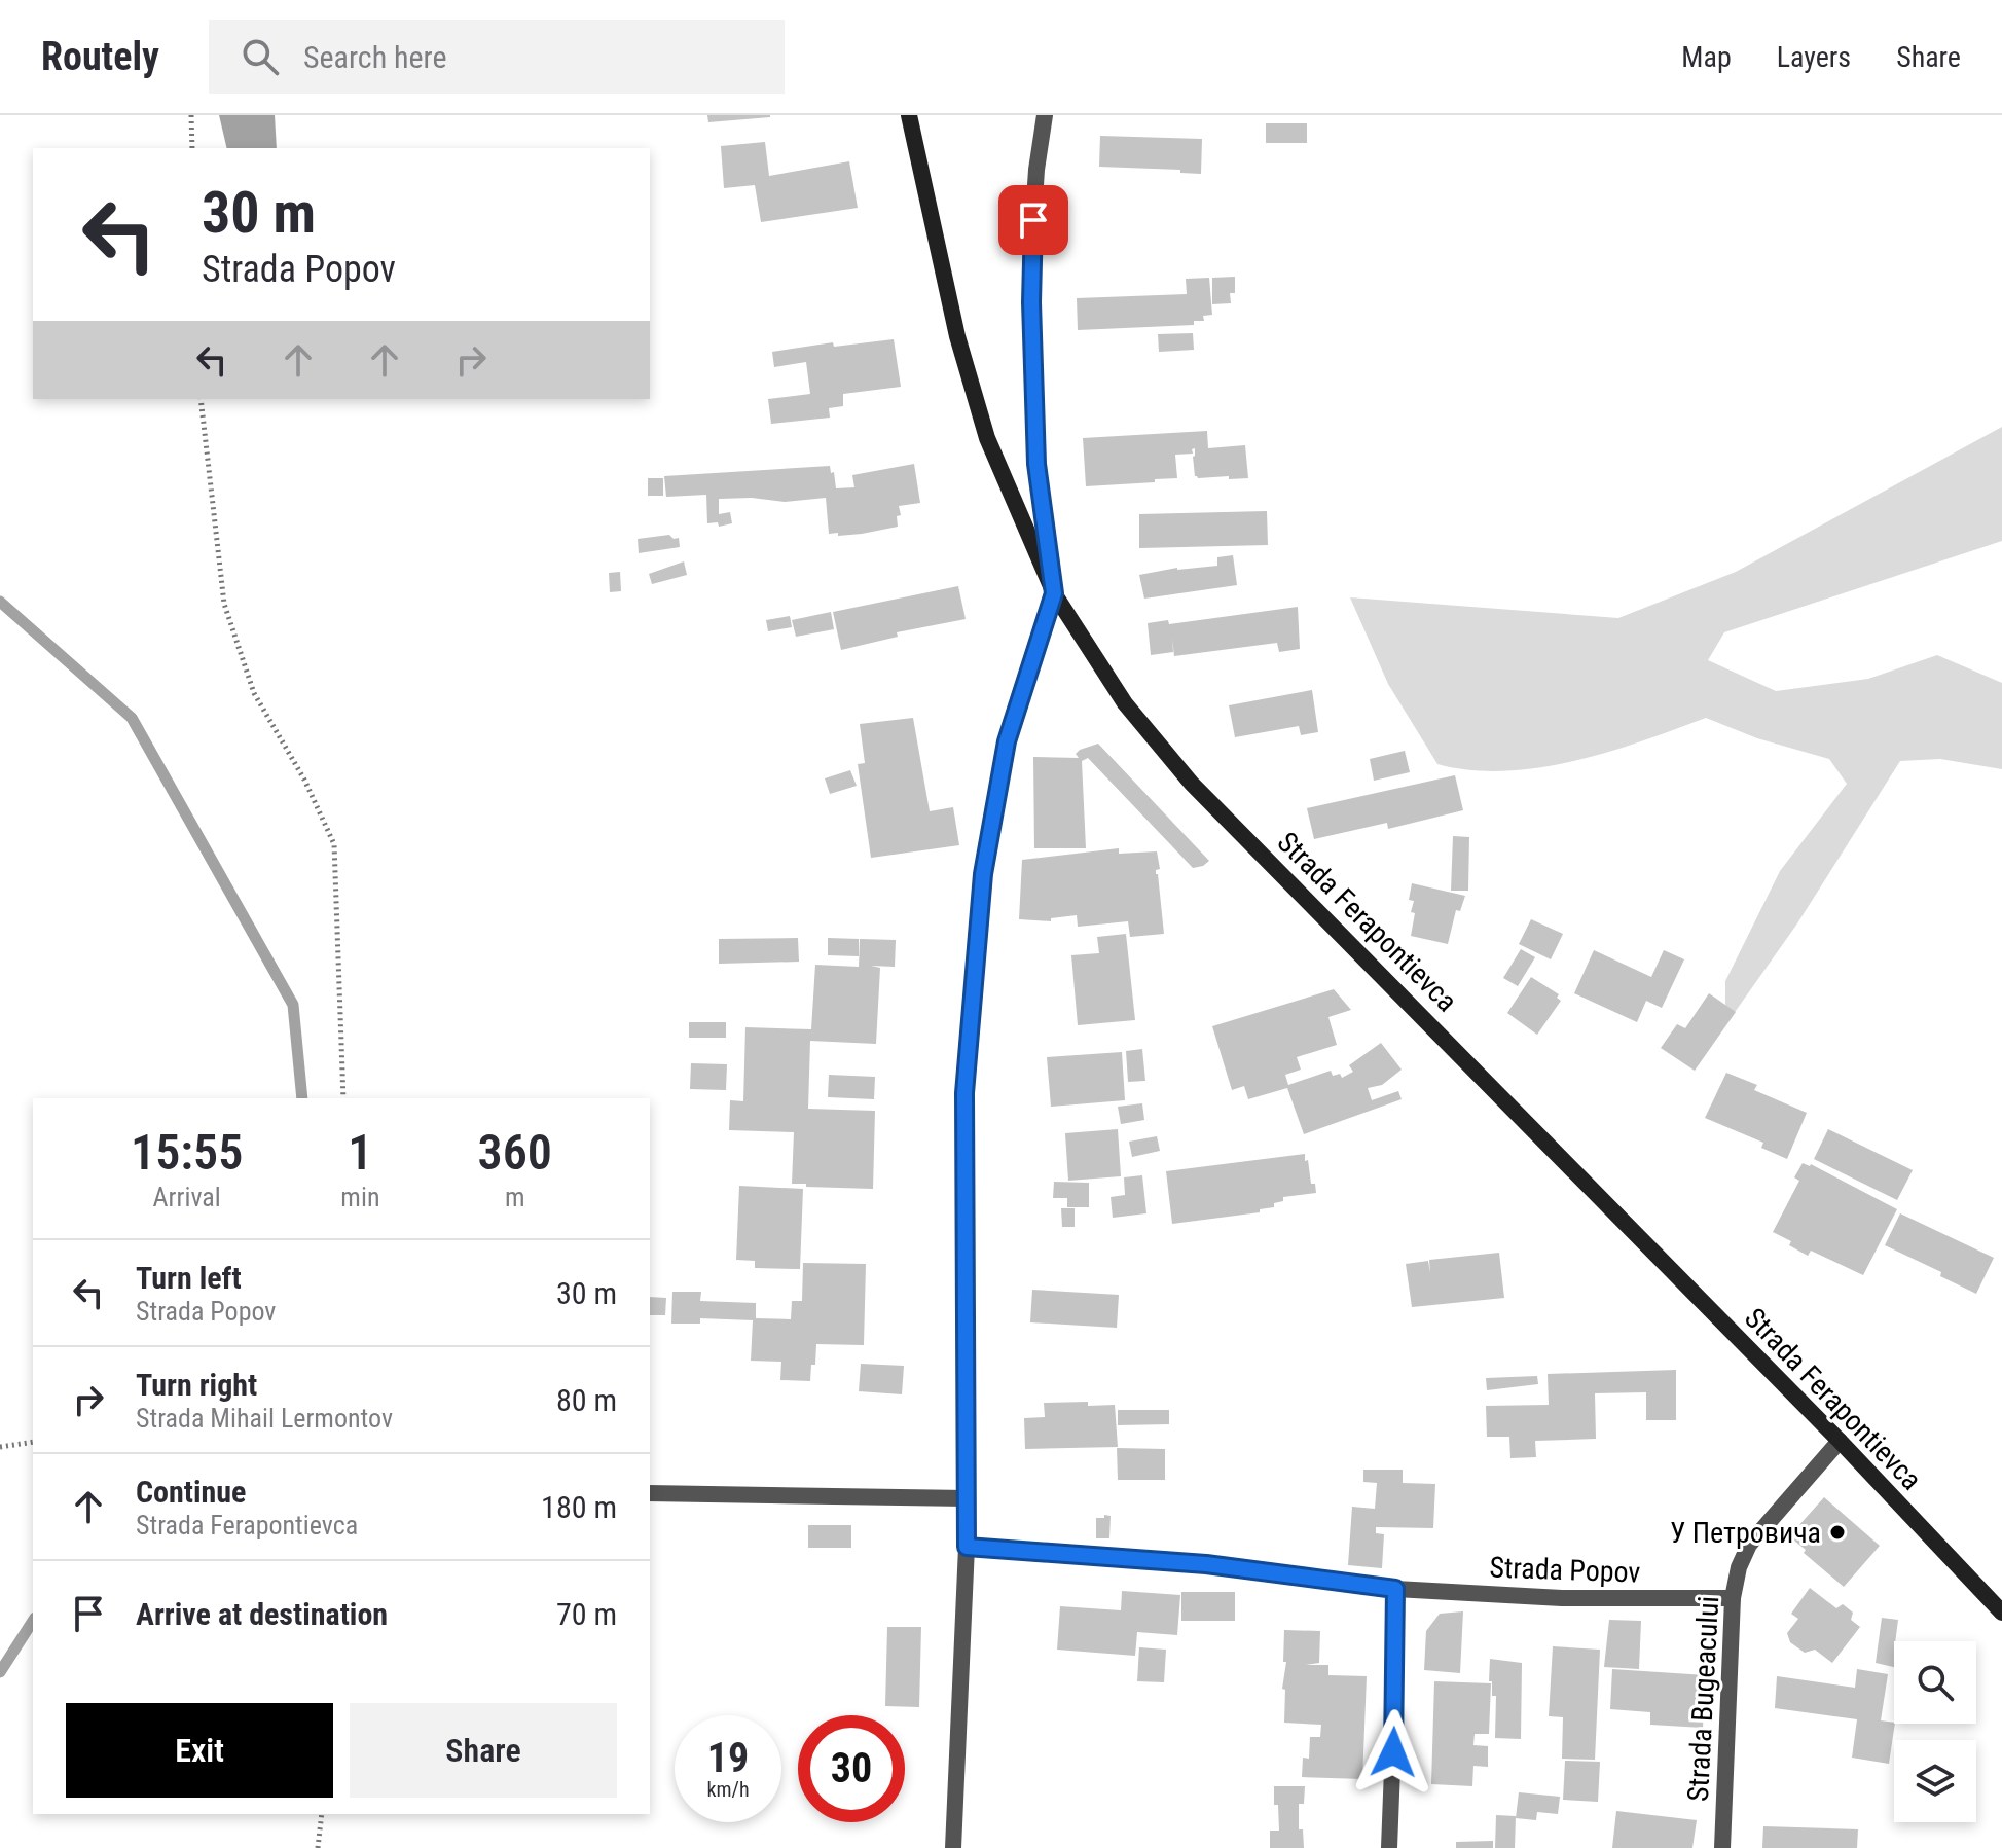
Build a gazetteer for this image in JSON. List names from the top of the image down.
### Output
{
  "streets": {
    "main road": ["Strada Ferapontievca"],
    "street": ["Strada Popov", "Strada Bugeacului"]
  },
  "crossings": [
    ["Strada Ferapontievca", "Strada Bugeacului"],
    ["Strada Popov", "Strada Bugeacului"]
  ],
  "places": ["У Петровича"],
  "page": {
    "header": "Routely",
    "search": "Search here",
    "nav": ["Map", "Layers", "Share"],
    "turn": ["30 m", "Strada Popov"],
    "eta": [
      "15:55",
      "Arrival",
      "1",
      "min",
      "360",
      "m"
    ],
    "list": [
      {
        "name": "Turn left",
        "note": "Strada Popov",
        "value": "30 m"
      },
      {
        "name": "Turn right",
        "note": "Strada Mihail Lermontov",
        "value": "80 m"
      },
      {
        "name": "Continue",
        "note": "Strada Ferapontievca",
        "value": "180 m"
      },
      {
        "name": "Arrive at destination",
        "value": "70 m"
      }
    ],
    "buttons": ["Exit", "Share"],
    "speed": "19 km/h",
    "limit": "30"
  }
}
